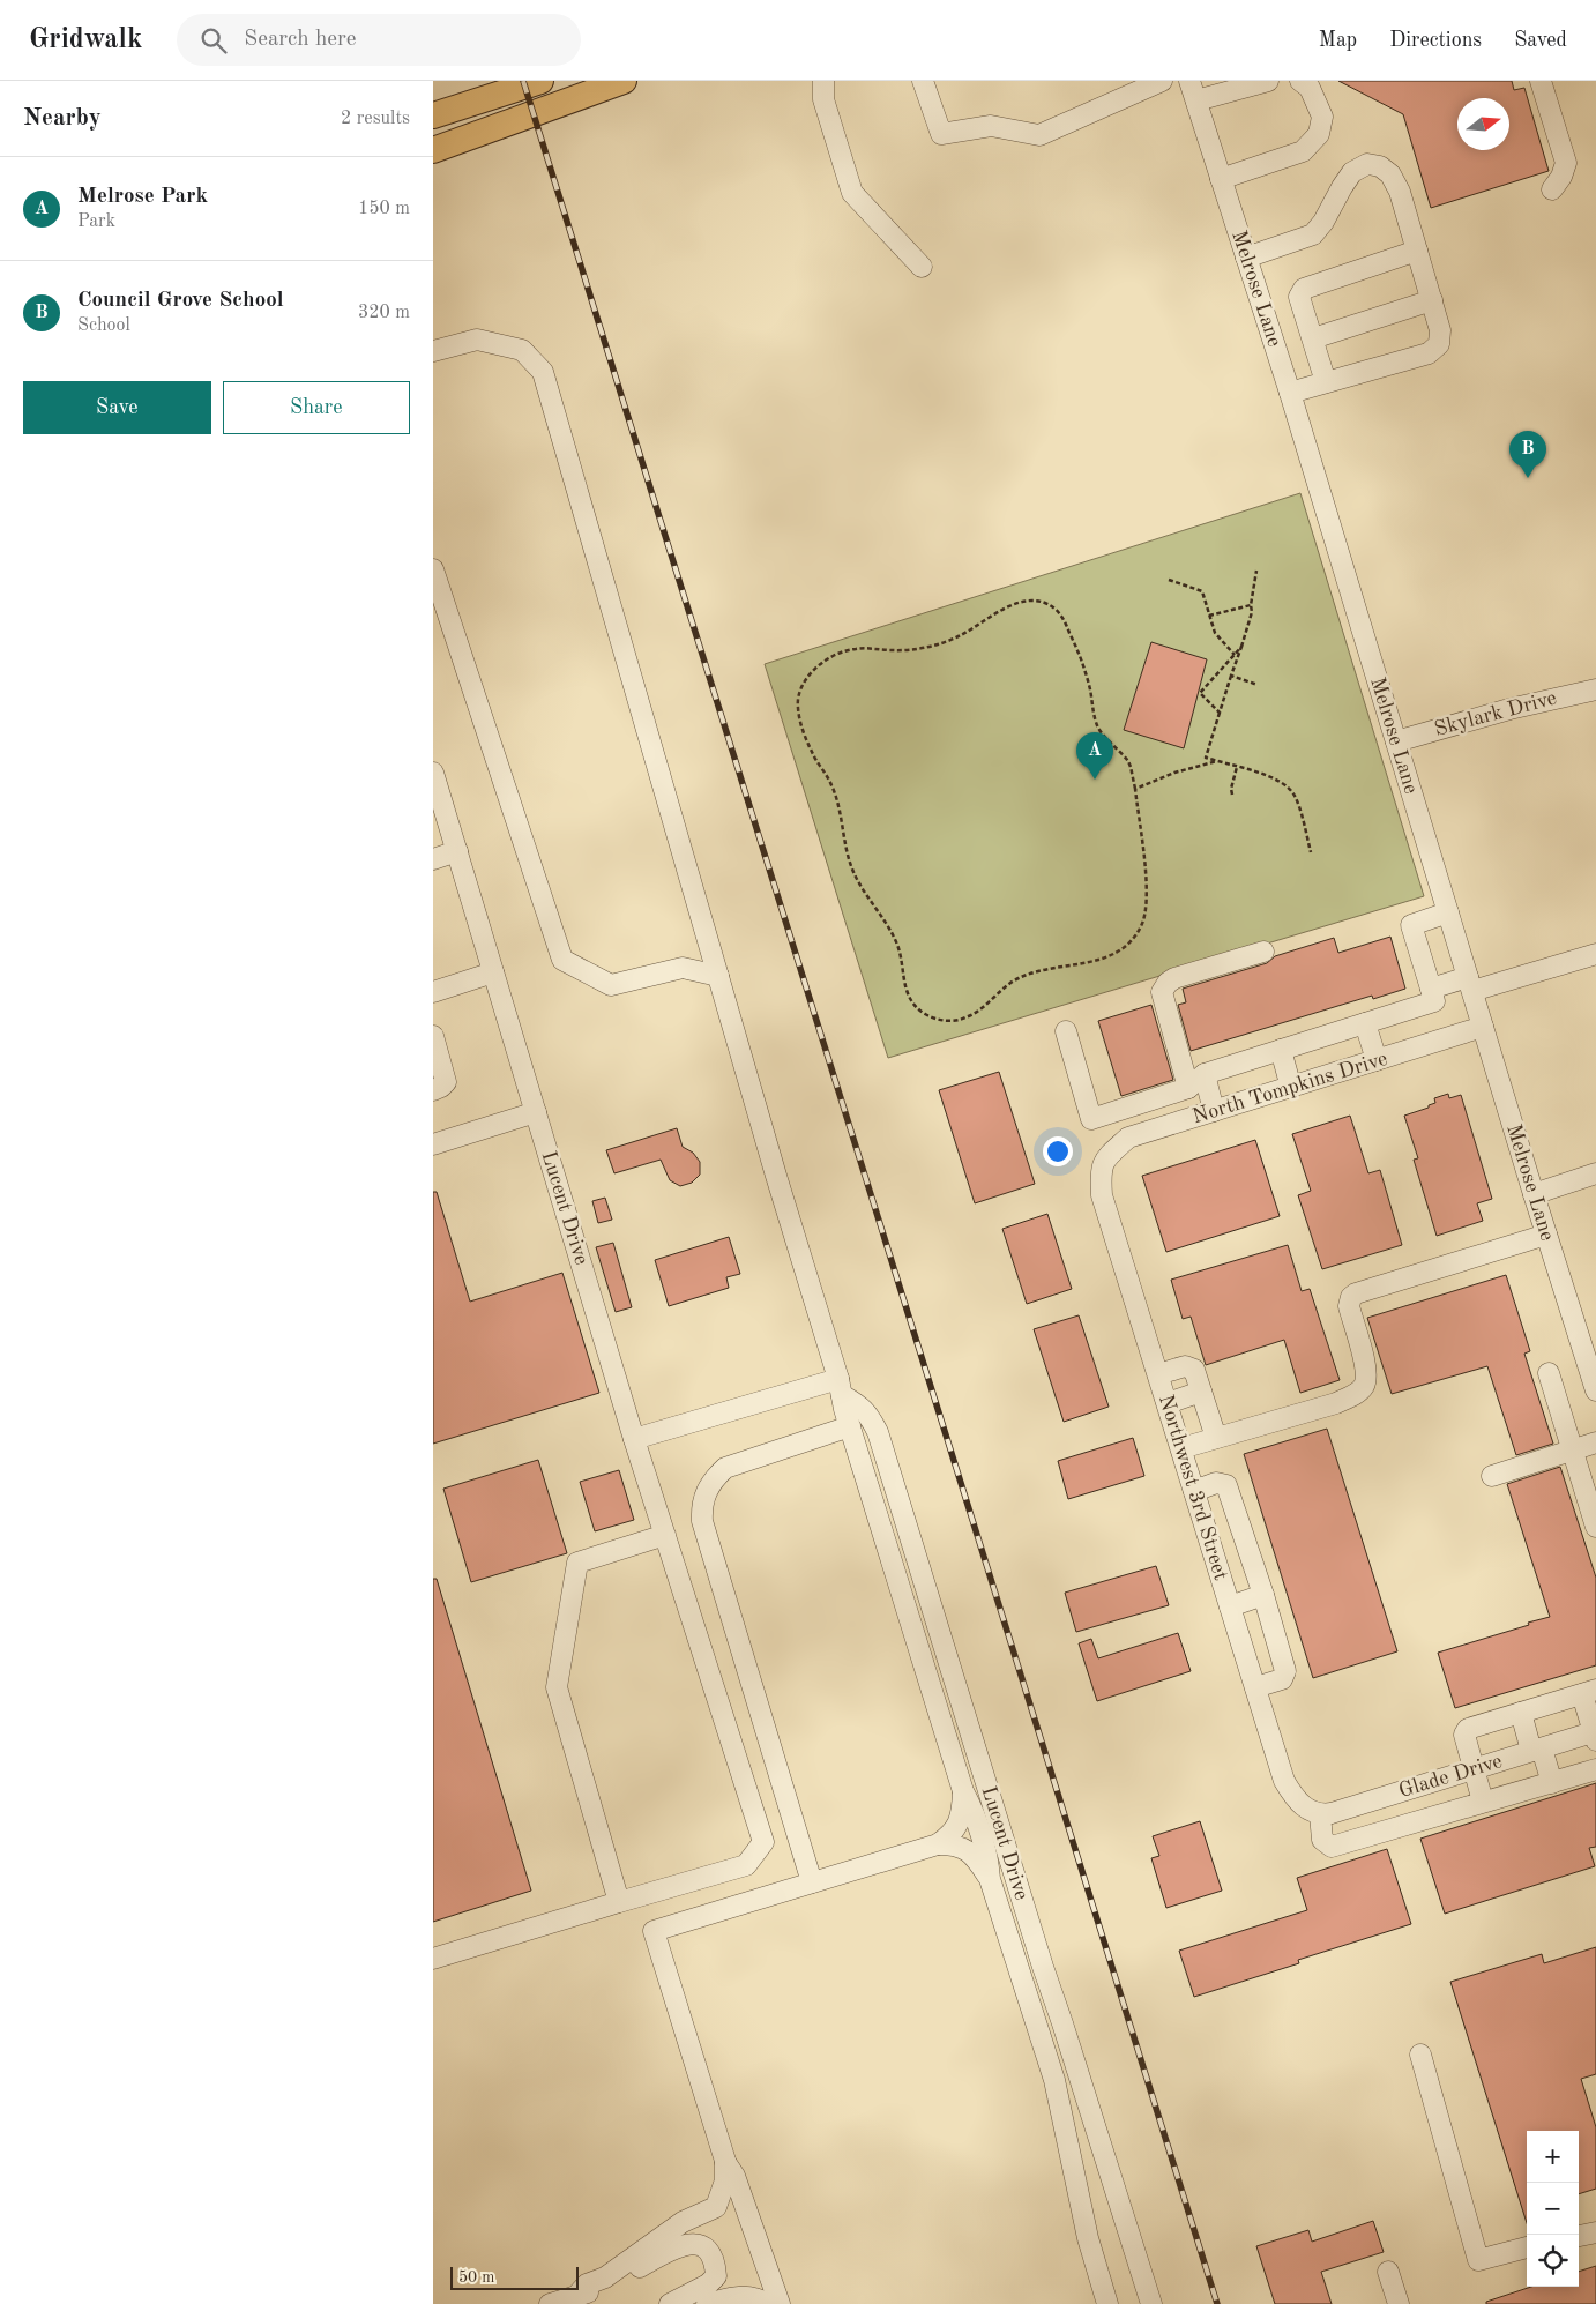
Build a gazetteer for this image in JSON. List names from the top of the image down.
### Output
{
  "streets": {
    "street": [
      "Melrose Lane",
      "Skylark Drive",
      "North Tompkins Drive",
      "Lucent Drive",
      "Northwest 3rd Street",
      "Glade Drive"
    ]
  },
  "crossings": [
    ["Melrose Lane", "Skylark Drive"],
    ["Melrose Lane", "North Tompkins Drive"],
    ["North Tompkins Drive", "Northwest 3rd Street"],
    ["Northwest 3rd Street", "Glade Drive"]
  ],
  "scale_bar": "50 m",
  "north": "right",
  "page": {
    "header": "Gridwalk",
    "search": "Search here",
    "nav": ["Map", "Directions", "Saved"],
    "heading": ["Nearby", "2 results"],
    "list": [
      {
        "mark": "A",
        "name": "Melrose Park",
        "note": "Park",
        "value": "150 m"
      },
      {
        "mark": "B",
        "name": "Council Grove School",
        "note": "School",
        "value": "320 m"
      }
    ],
    "buttons": ["Save", "Share"],
    "pins": ["B", "A"],
    "map_buttons": ["+", "−"],
    "scale": "50 m"
  }
}
